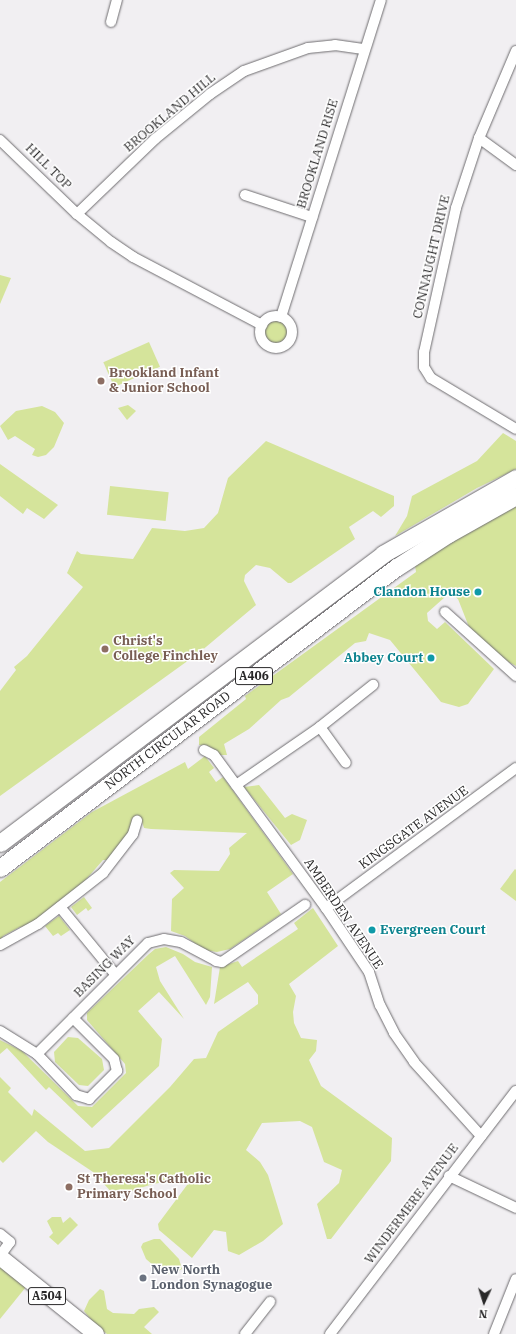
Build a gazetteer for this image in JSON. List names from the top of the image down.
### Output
{
  "streets": {
    "highway": ["A406", "NORTH CIRCULAR ROAD"],
    "main road": ["A504"],
    "street": [
      "BROOKLAND HILL",
      "BROOKLAND RISE",
      "HILL TOP",
      "CONNAUGHT DRIVE",
      "KINGSGATE AVENUE",
      "AMBERDEN AVENUE",
      "BASING WAY",
      "WINDERMERE AVENUE"
    ]
  },
  "crossings": [
    ["BROOKLAND HILL", "BROOKLAND RISE"],
    ["BROOKLAND HILL", "HILL TOP"],
    ["KINGSGATE AVENUE", "AMBERDEN AVENUE"],
    ["AMBERDEN AVENUE", "WINDERMERE AVENUE"]
  ],
  "places": [
    "Brookland Infant & Junior School",
    "Clandon House",
    "Christ's College Finchley",
    "Abbey Court",
    "Evergreen Court",
    "St Theresa's Catholic Primary School",
    "New North London Synagogue"
  ],
  "north": "bottom"
}
